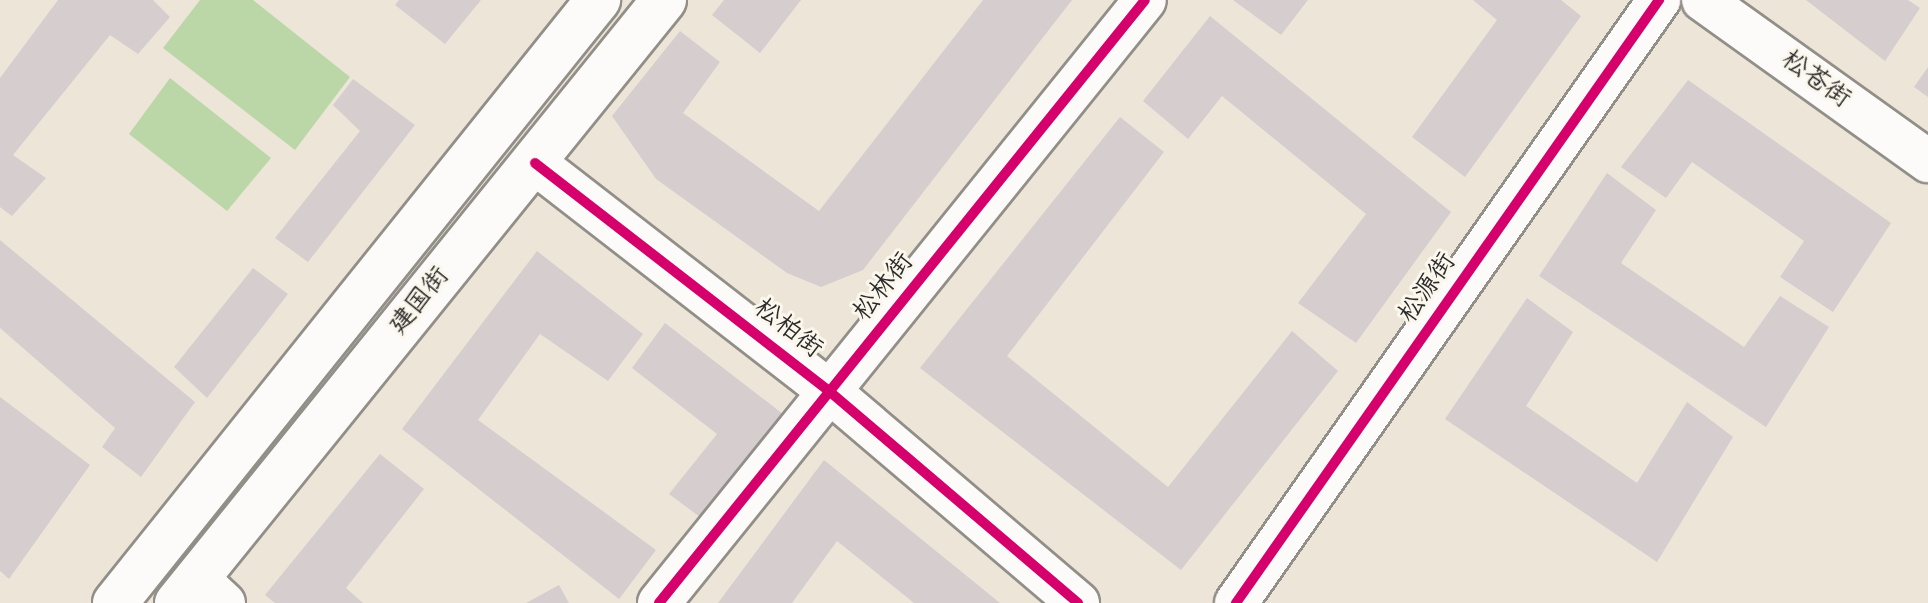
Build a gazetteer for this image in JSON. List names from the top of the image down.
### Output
{
  "streets": {
    "main road": ["建国街"],
    "street": [
      "松苍街",
      "松林街",
      "松源街",
      "松柏街"
    ]
  },
  "crossings": [
    ["松林街", "松柏街"],
    ["建国街", "松柏街"]
  ]
}
